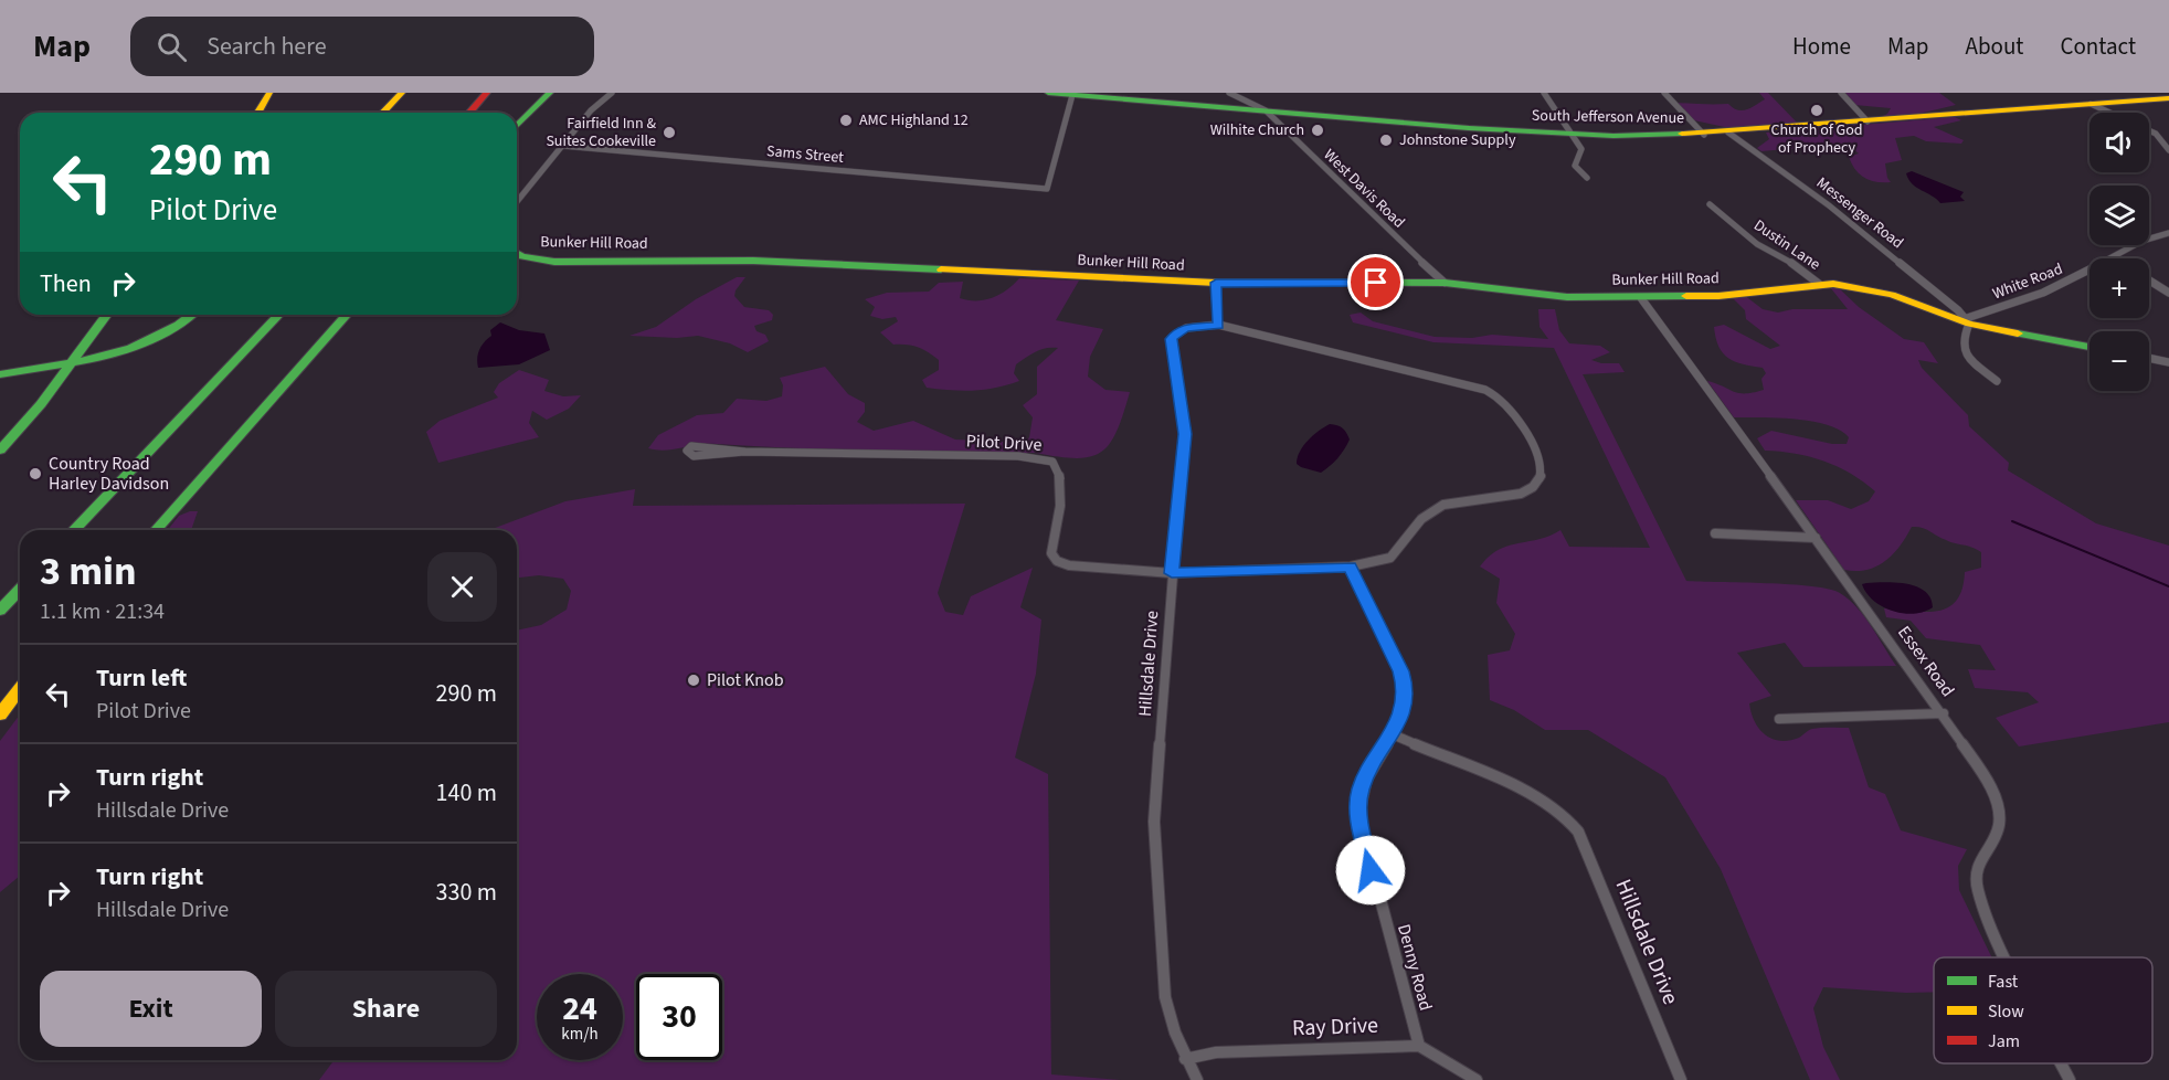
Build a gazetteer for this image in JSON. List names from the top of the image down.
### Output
{
  "streets": {
    "main road": ["South Jefferson Avenue", "Bunker Hill Road"],
    "street": [
      "Sams Street",
      "West Davis Road",
      "Messenger Road",
      "Dustin Lane",
      "White Road",
      "Pilot Drive",
      "Essex Road",
      "Hillsdale Drive",
      "Denny Road",
      "Ray Drive"
    ]
  },
  "crossings": [
    ["South Jefferson Avenue", "Sams Street"],
    ["South Jefferson Avenue", "West Davis Road"],
    ["South Jefferson Avenue", "Messenger Road"],
    ["West Davis Road", "Bunker Hill Road"],
    ["Messenger Road", "Bunker Hill Road"],
    ["Messenger Road", "White Road"],
    ["Bunker Hill Road", "Dustin Lane"],
    ["Bunker Hill Road", "White Road"],
    ["Bunker Hill Road", "Essex Road"],
    ["Pilot Drive", "Hillsdale Drive"],
    ["Pilot Drive", "Denny Road"],
    ["Hillsdale Drive", "Denny Road"],
    ["Hillsdale Drive", "Ray Drive"],
    ["Denny Road", "Ray Drive"]
  ],
  "places": [
    "Church of God of Prophecy",
    "AMC Highland 12",
    "Wilhite Church",
    "Fairfield Inn & Suites Cookeville",
    "Johnstone Supply",
    "Country Road Harley Davidson",
    "Pilot Knob"
  ],
  "legend": ["Fast", "Slow", "Jam"],
  "page": {
    "header": "Map",
    "search": "Search here",
    "nav": [
      "Home",
      "Map",
      "About",
      "Contact"
    ],
    "map_buttons": ["+", "−"],
    "turn": ["290 m", "Pilot Drive"],
    "then": "Then",
    "heading": ["3 min", "1.1 km · 21:34"],
    "list": [
      {
        "name": "Turn left",
        "note": "Pilot Drive",
        "value": "290 m"
      },
      {
        "name": "Turn right",
        "note": "Hillsdale Drive",
        "value": "140 m"
      },
      {
        "name": "Turn right",
        "note": "Hillsdale Drive",
        "value": "330 m"
      }
    ],
    "buttons": ["Exit", "Share"],
    "speed": "24 km/h",
    "limit": "30"
  }
}
